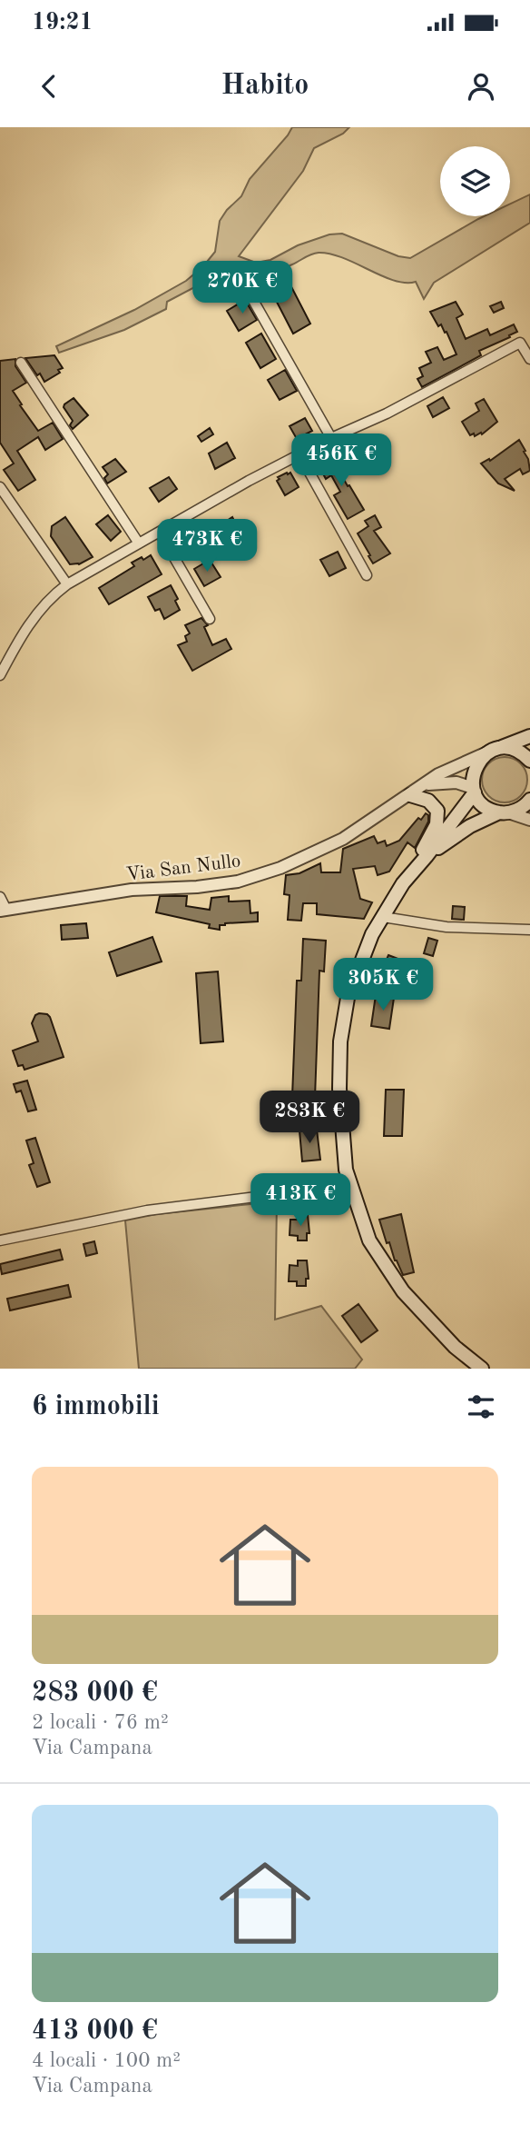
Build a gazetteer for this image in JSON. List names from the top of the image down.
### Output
{
  "streets": {
    "street": ["Via San Nullo"]
  },
  "page": {
    "status": "19:21",
    "header": "Habito",
    "price": [
      "270K €",
      "456K €",
      "473K €",
      "305K €",
      "283K €",
      "413K €"
    ],
    "heading": "6 immobili",
    "list": [
      {
        "name": "283 000 €",
        "note": "2 locali · 76 m² · Via Campana"
      },
      {
        "name": "413 000 €",
        "note": "4 locali · 100 m² · Via Campana"
      }
    ]
  }
}
